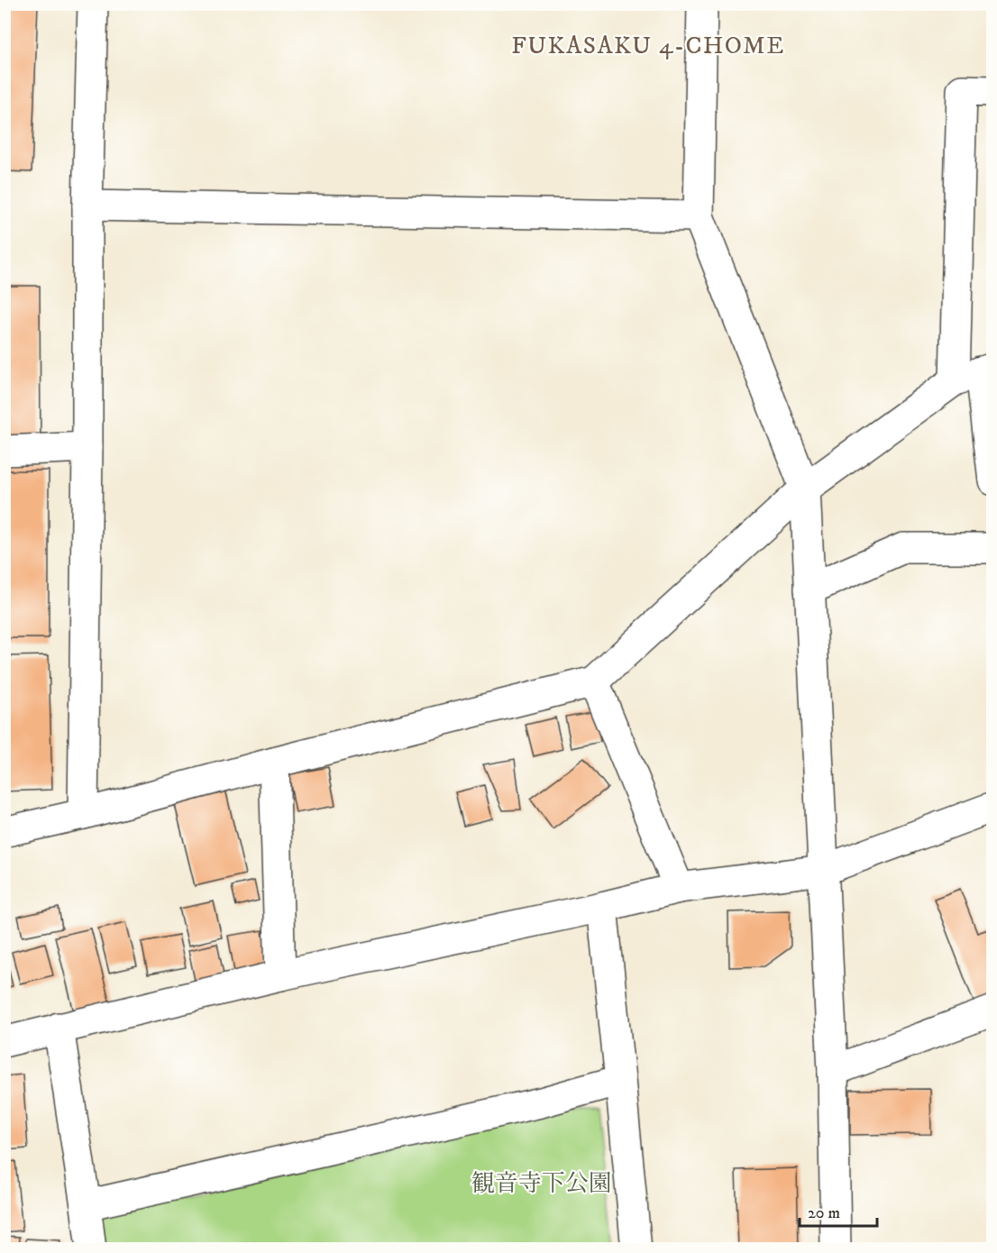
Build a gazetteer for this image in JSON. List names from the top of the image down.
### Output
{
  "districts": ["FUKASAKU 4-CHOME"],
  "parks": ["観音寺下公園"],
  "scale_bar": "20 m"
}
